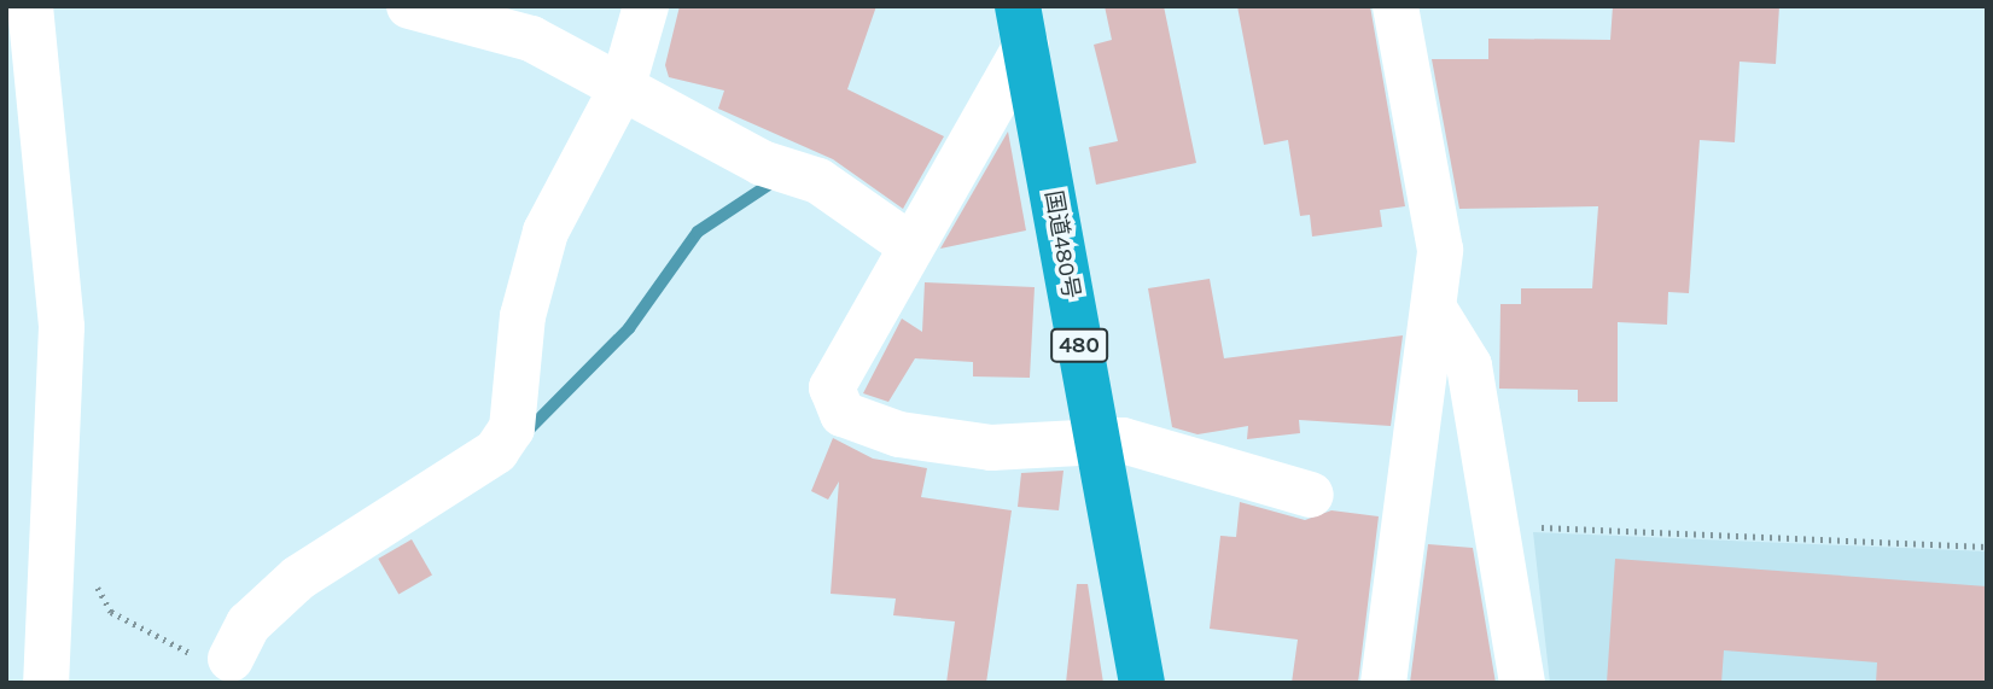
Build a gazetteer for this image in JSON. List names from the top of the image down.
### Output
{
  "streets": {
    "highway": ["国道480号", "480"]
  }
}
